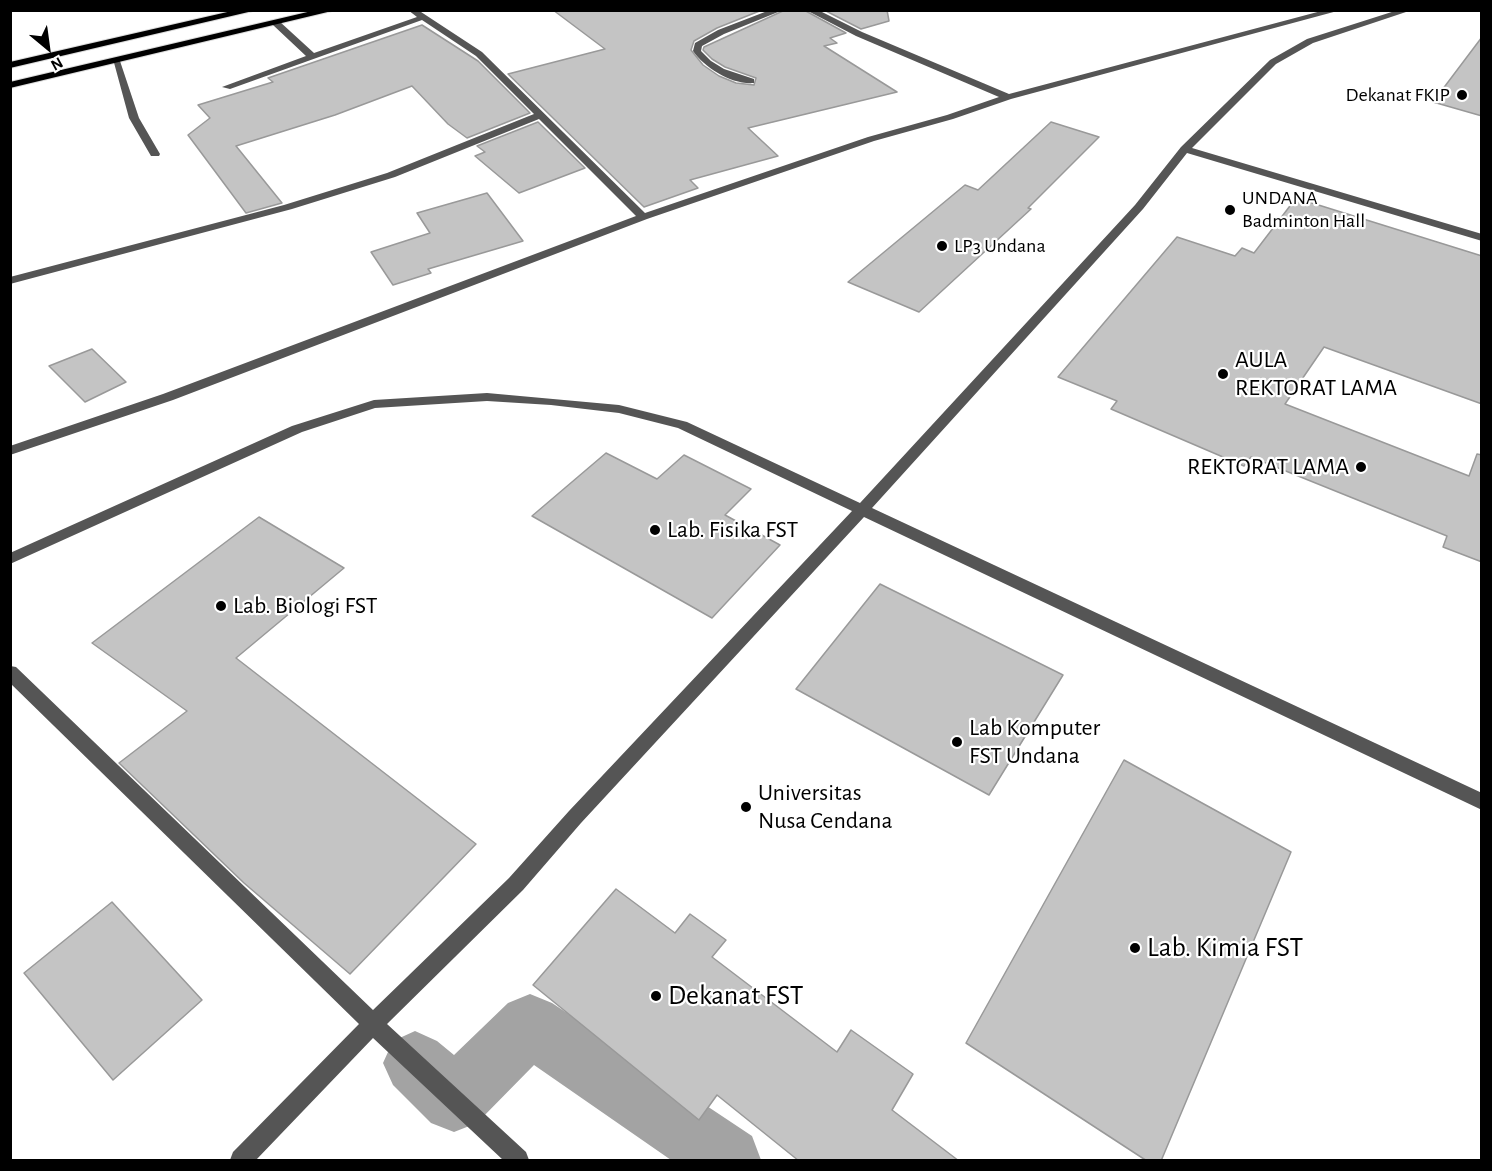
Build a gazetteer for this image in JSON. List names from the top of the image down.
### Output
{
  "places": [
    "Dekanat FKIP",
    "UNDANA Badminton Hall",
    "LP3 Undana",
    "AULA REKTORAT LAMA",
    "REKTORAT LAMA",
    "Lab. Fisika FST",
    "Lab. Biologi FST",
    "Lab Komputer FST Undana",
    "Universitas Nusa Cendana",
    "Lab. Kimia FST",
    "Dekanat FST"
  ],
  "north": "bottom right"
}
